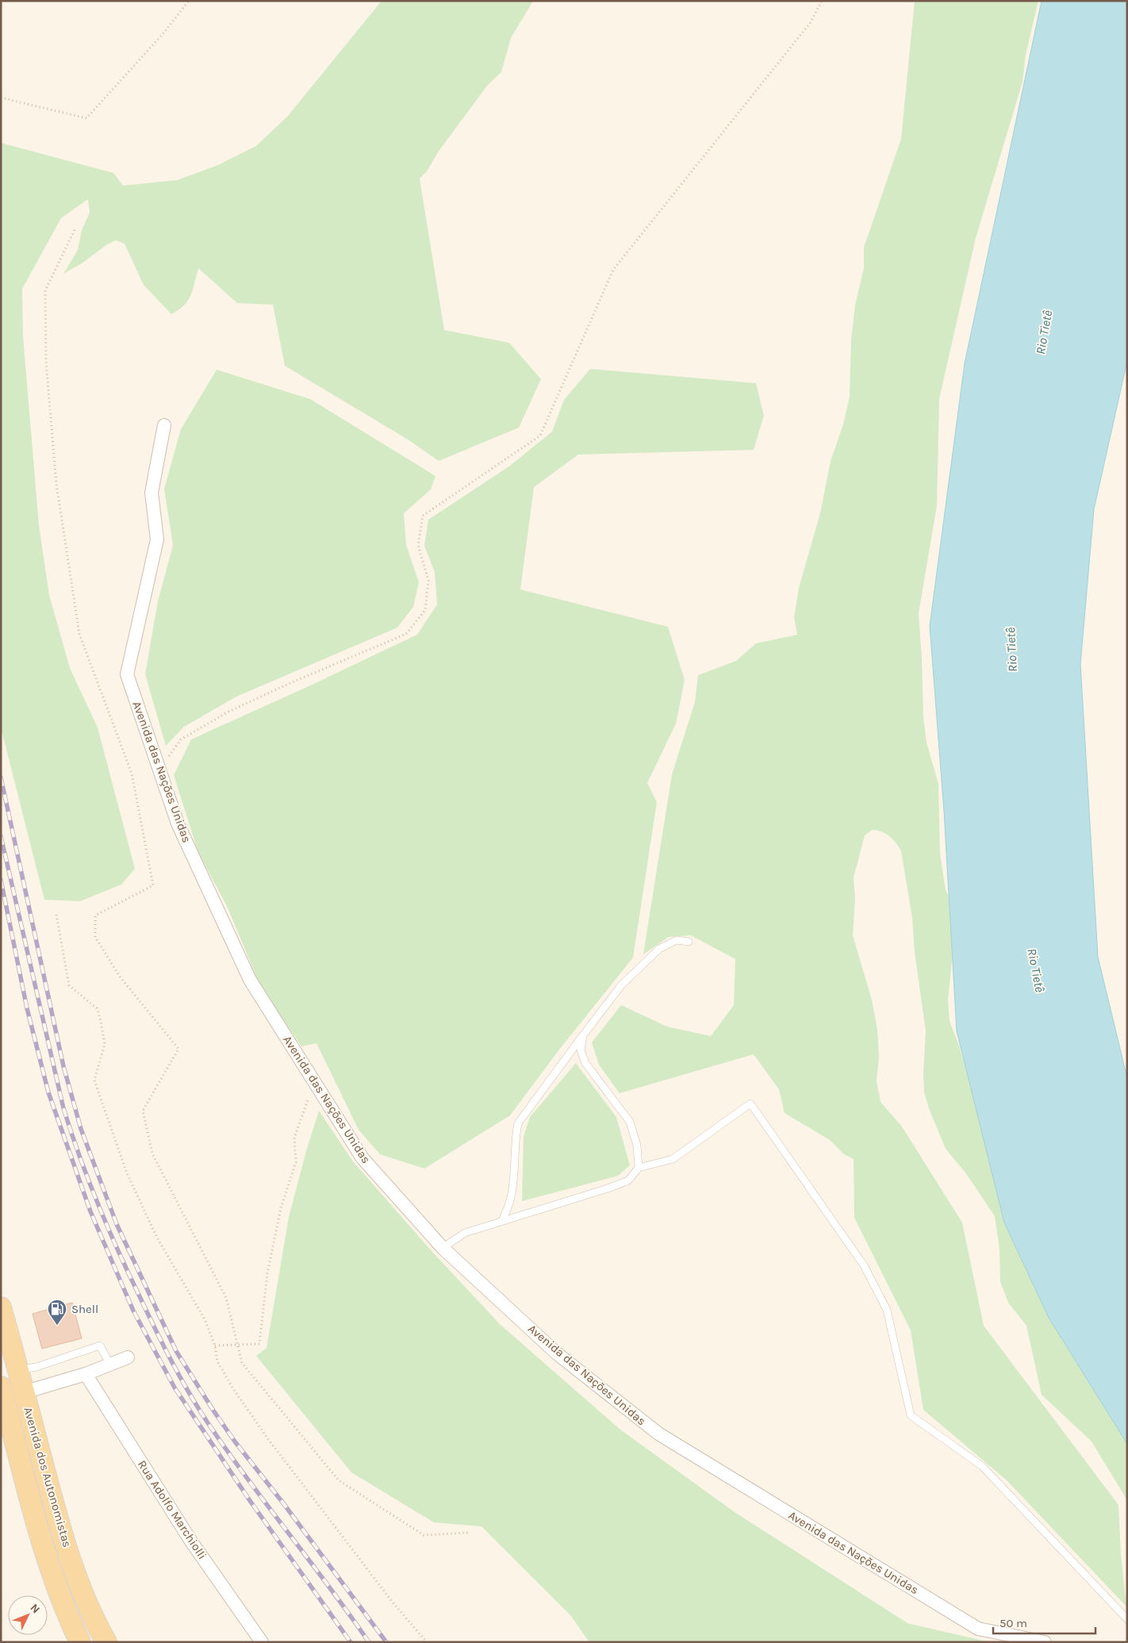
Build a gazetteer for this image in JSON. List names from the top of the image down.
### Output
{
  "streets": {
    "main road": ["Avenida dos Autonomistas"],
    "street": ["Avenida das Nações Unidas", "Rua Adolfo Marchiolli"]
  },
  "water": ["Rio Tietê"],
  "places": {
    "fuel station": ["Shell"]
  },
  "scale_bar": "50 m",
  "north": "top right"
}
